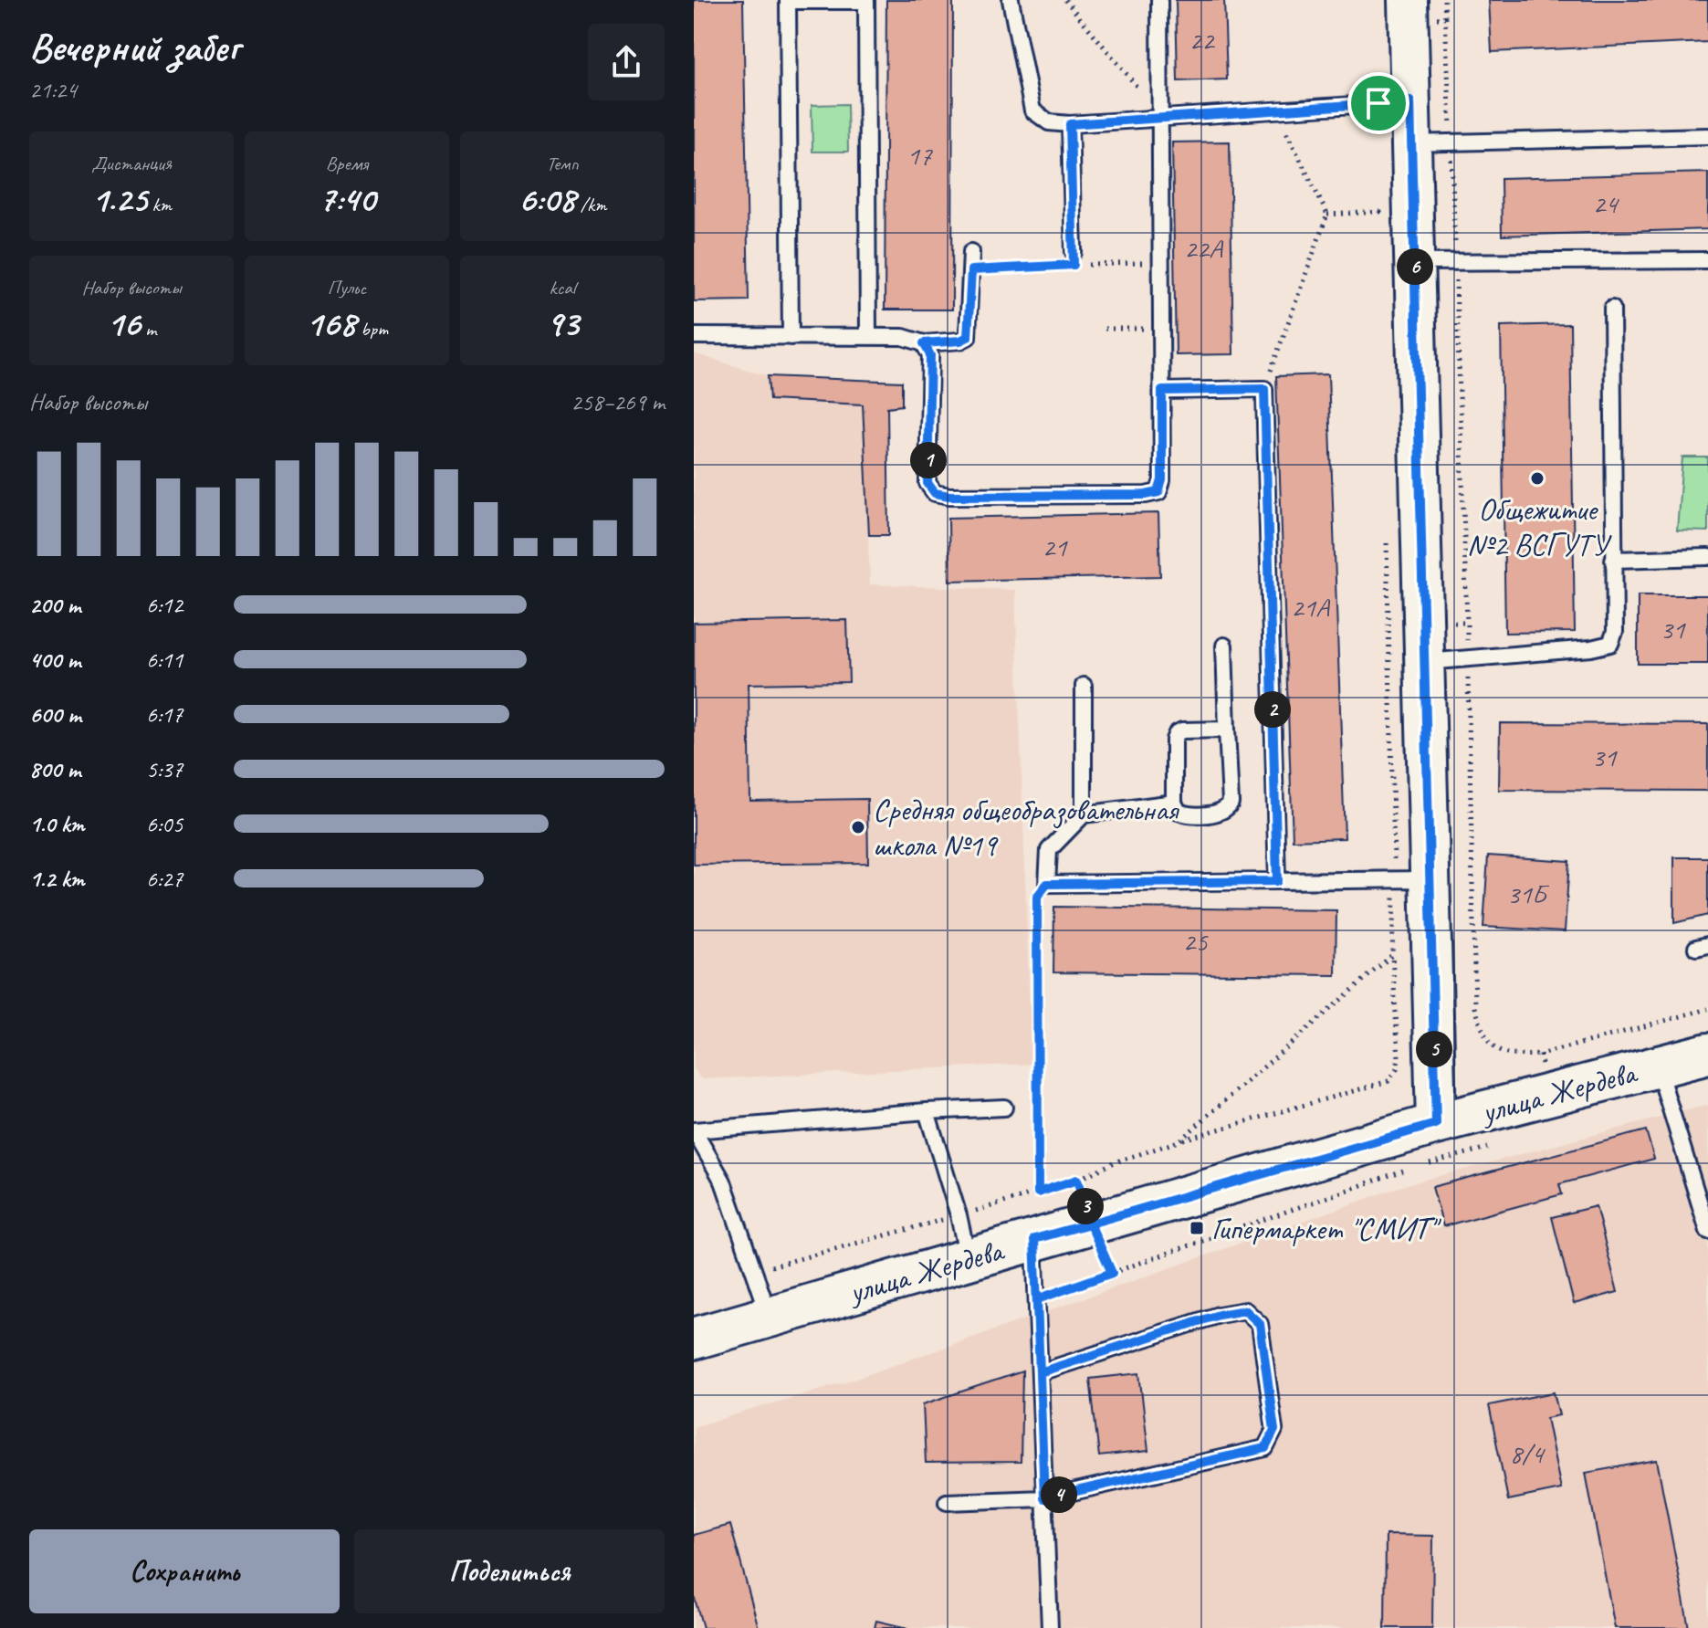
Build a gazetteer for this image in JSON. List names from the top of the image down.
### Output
{
  "streets": {
    "main road": ["улица Жердева"]
  },
  "places": {
    "other": ["Общежитие №2 ВСГУТУ", "Средняя общеобразовательная школа №19"],
    "transit": ["Гипермаркет \"СМИТ\""]
  },
  "house_numbers": [
    "22",
    "17",
    "24",
    "22А",
    "21",
    "21А",
    "31",
    "31",
    "31Б",
    "25",
    "8/4"
  ],
  "page": {
    "heading": ["Вечерний забег", "21:24"],
    "stats": [
      ["Дистанция", "1.25 km"],
      ["Время", "7:40"],
      ["Темп", "6:08 /km"],
      ["Набор высоты", "16 m"],
      ["Пульс", "168 bpm"],
      ["kcal", "93"]
    ],
    "pins": [
      "6",
      "1",
      "2",
      "5",
      "3",
      "4"
    ],
    "chart": ["Набор высоты", "258–269 m"],
    "list": [
      {
        "name": "200 m",
        "note": "6:12"
      },
      {
        "name": "400 m",
        "note": "6:11"
      },
      {
        "name": "600 m",
        "note": "6:17"
      },
      {
        "name": "800 m",
        "note": "5:37"
      },
      {
        "name": "1.0 km",
        "note": "6:05"
      },
      {
        "name": "1.2 km",
        "note": "6:27"
      }
    ],
    "buttons": ["Сохранить", "Поделиться"]
  }
}
